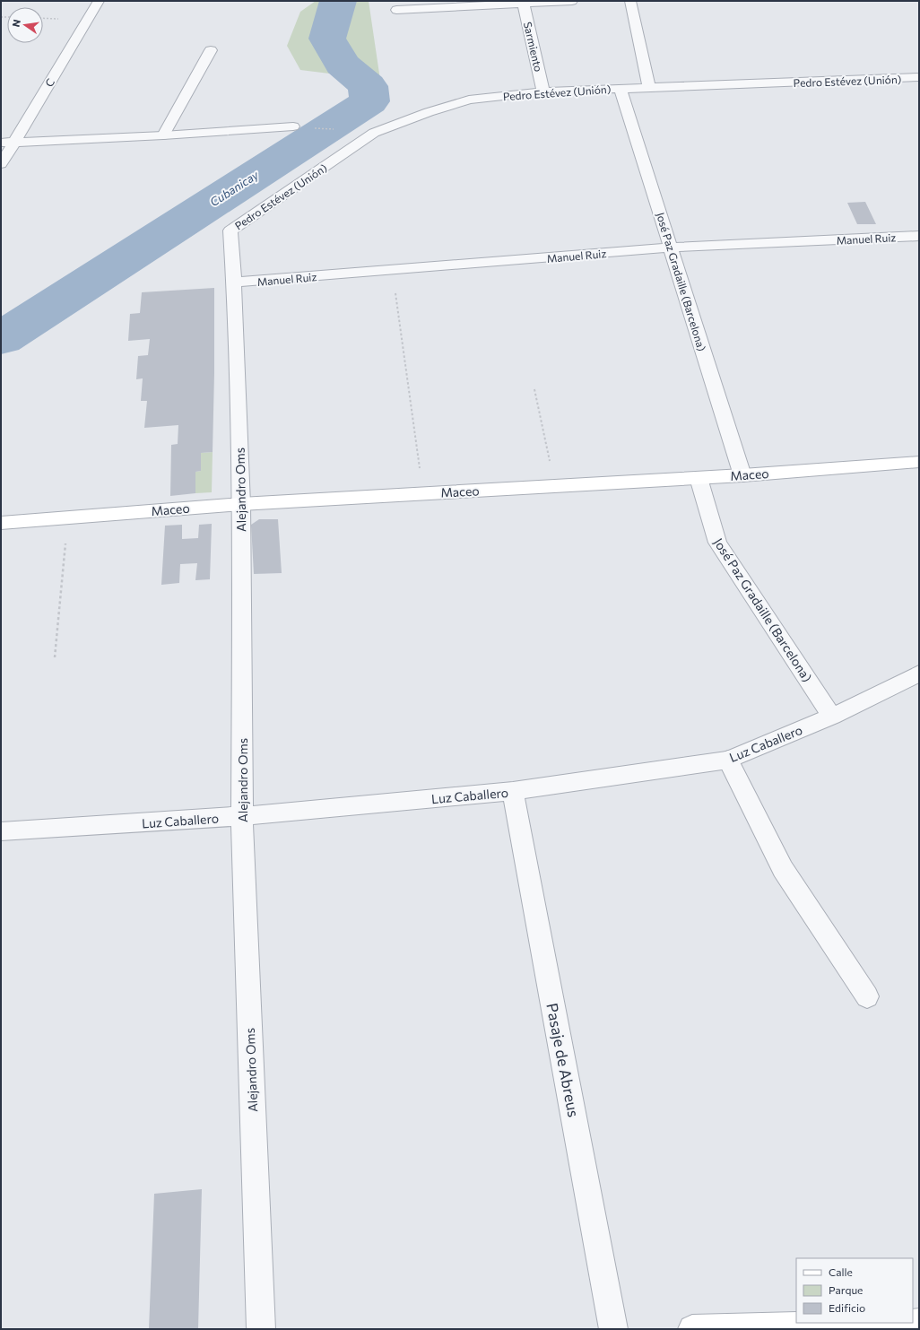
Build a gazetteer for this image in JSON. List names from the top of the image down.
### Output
{
  "streets": {
    "main road": ["Maceo"],
    "street": [
      "Sarmiento",
      "Pedro Estévez (Unión)",
      "C",
      "Manuel Ruiz",
      "José Paz Gradaille (Barcelona)",
      "Alejandro Oms",
      "Luz Caballero",
      "Pasaje de Abreus"
    ]
  },
  "crossings": [
    ["Sarmiento", "Pedro Estévez (Unión)"],
    ["Pedro Estévez (Unión)", "José Paz Gradaille (Barcelona)"],
    ["Pedro Estévez (Unión)", "Alejandro Oms"],
    ["Manuel Ruiz", "José Paz Gradaille (Barcelona)"],
    ["Manuel Ruiz", "Alejandro Oms"],
    ["José Paz Gradaille (Barcelona)", "Maceo"],
    ["José Paz Gradaille (Barcelona)", "Luz Caballero"],
    ["Maceo", "Alejandro Oms"],
    ["Alejandro Oms", "Luz Caballero"],
    ["Luz Caballero", "Pasaje de Abreus"]
  ],
  "water": ["Cubanicay"],
  "legend": ["Calle", "Parque", "Edificio"],
  "north": "left"
}
